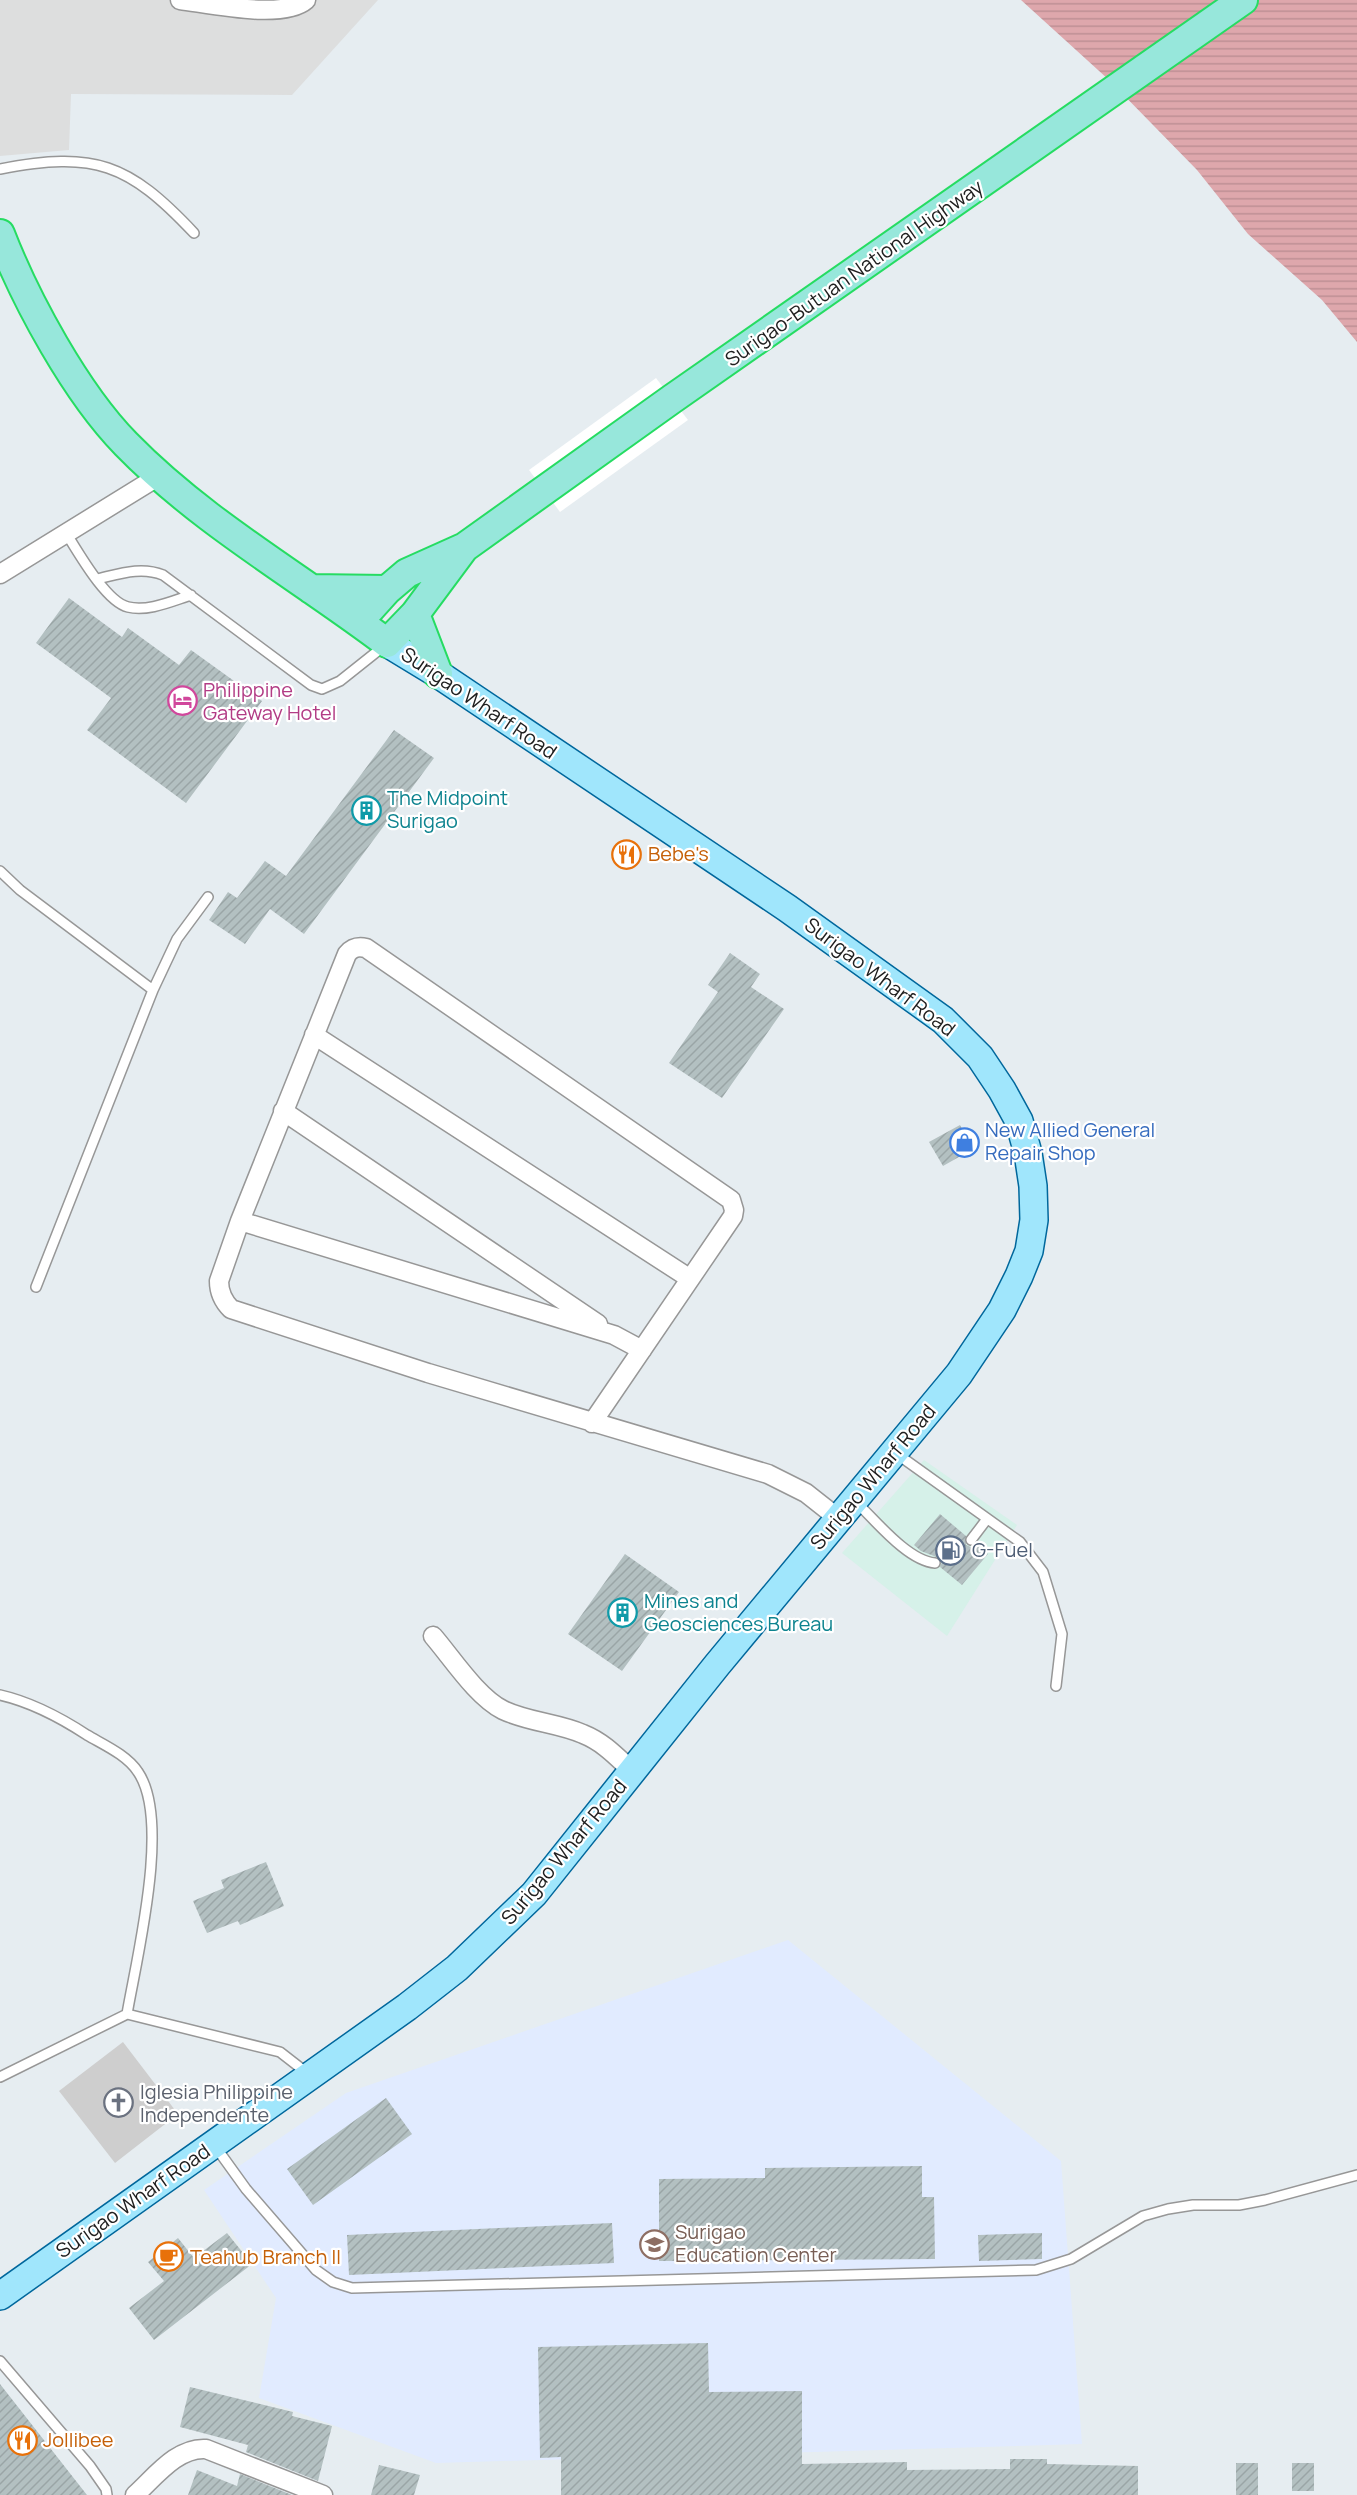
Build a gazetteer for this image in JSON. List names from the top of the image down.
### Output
{
  "streets": {
    "highway": ["Surigao-Butuan National Highway"],
    "main road": ["Surigao Wharf Road"]
  },
  "crossings": [
    ["Surigao-Butuan National Highway", "Surigao Wharf Road"]
  ],
  "places": {
    "hotel": ["Philippine Gateway Hotel"],
    "building": ["The Midpoint Surigao", "Mines and Geosciences Bureau"],
    "restaurant": ["Bebe's", "Jollibee"],
    "shop": ["New Allied General Repair Shop"],
    "fuel station": ["G-Fuel"],
    "church": ["Iglesia Philippine Independente"],
    "school or university": ["Surigao Education Center"],
    "cafe": ["Teahub Branch II"]
  }
}
